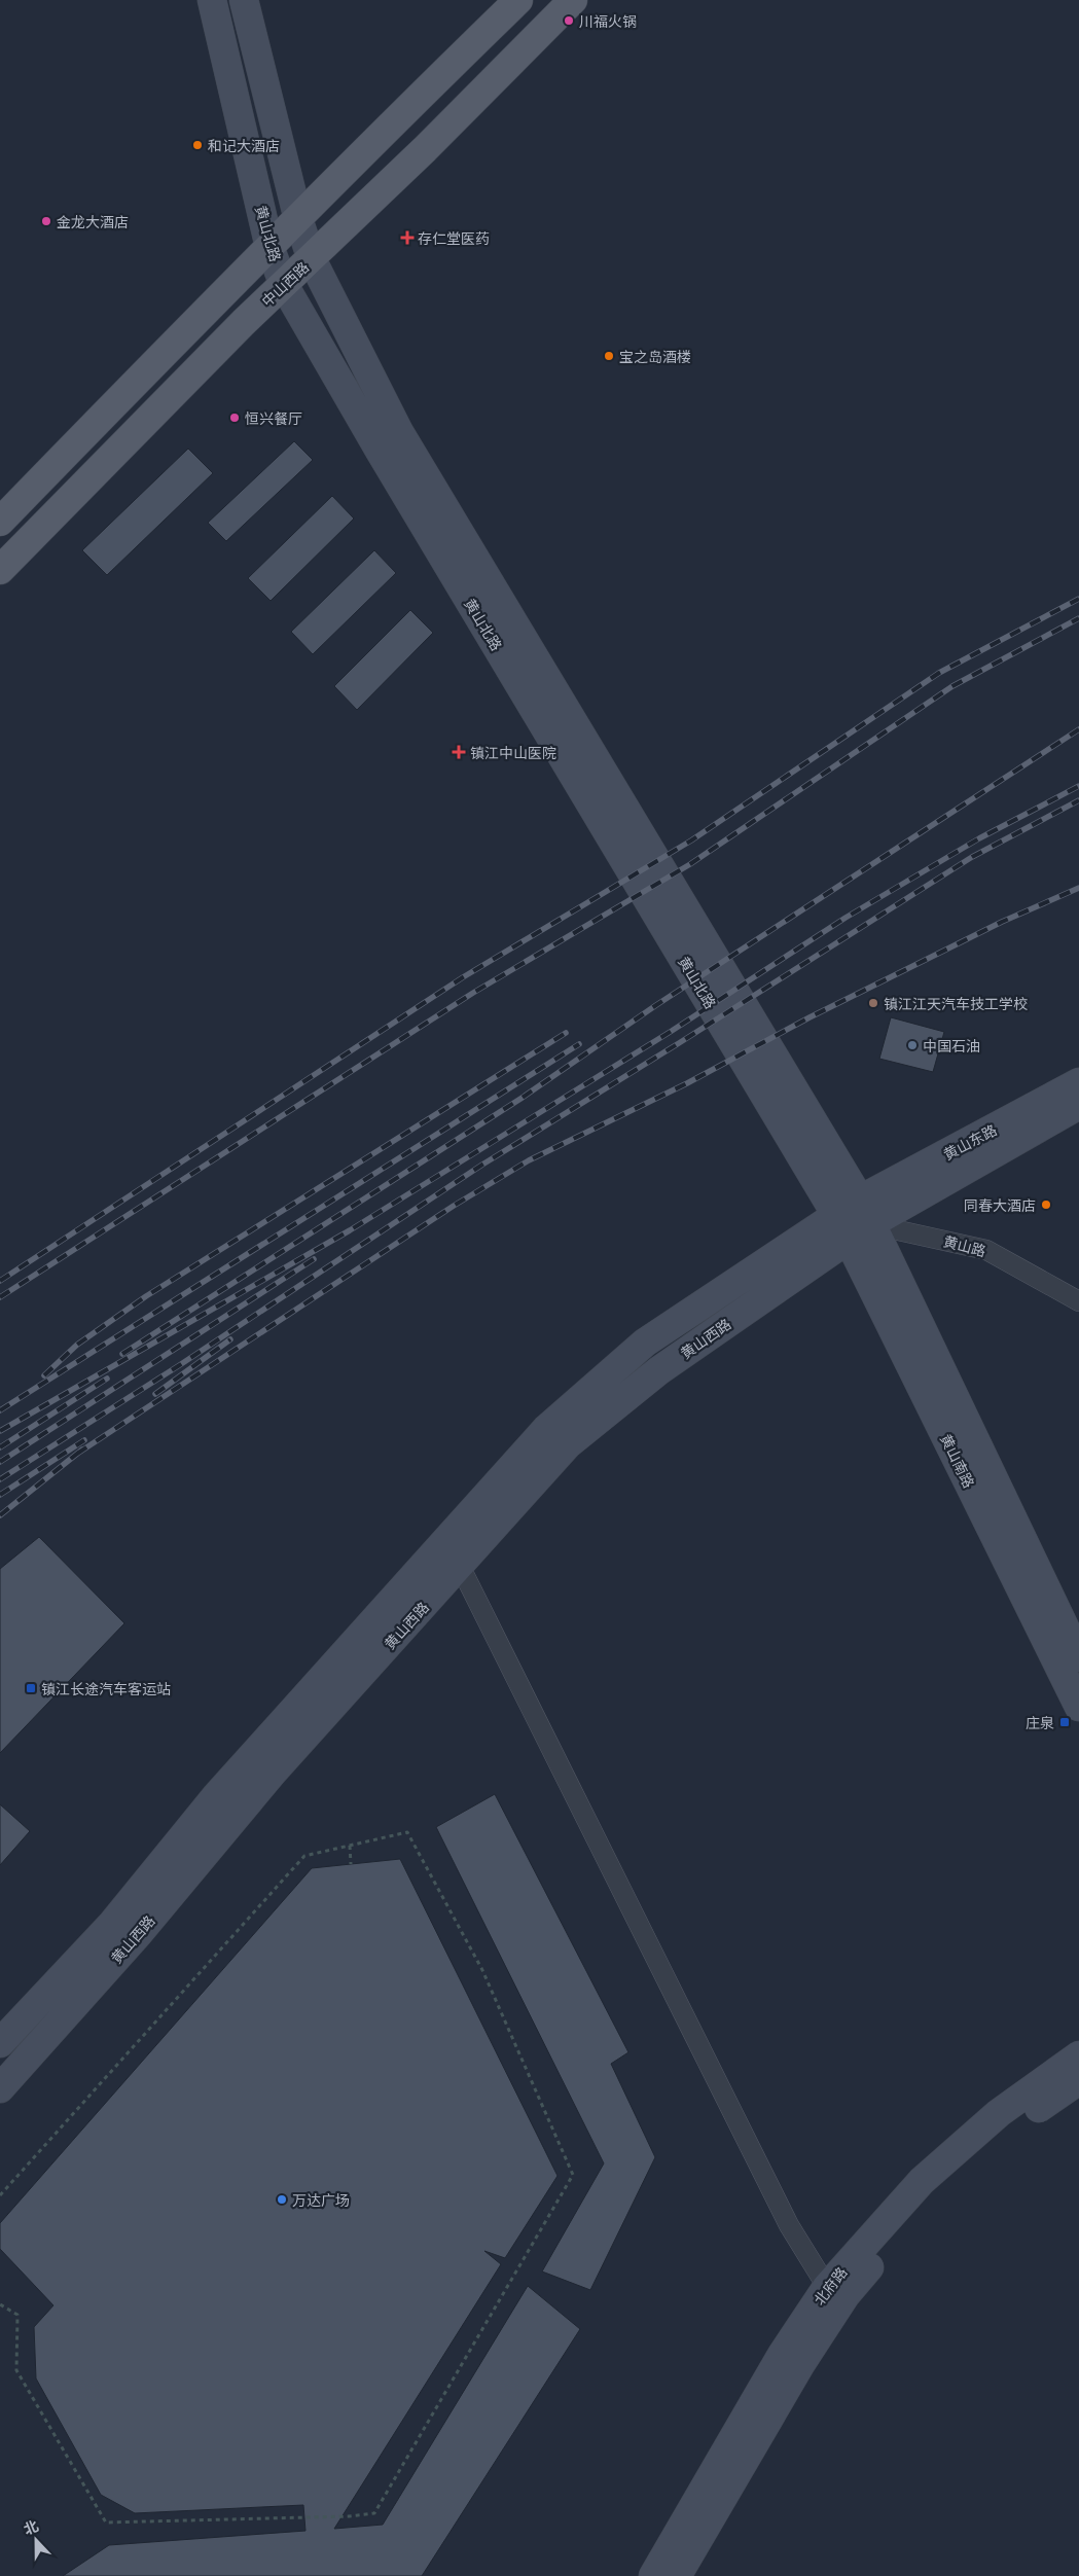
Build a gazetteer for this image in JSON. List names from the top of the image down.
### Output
{
  "streets": {
    "main road": [
      "黄山北路",
      "中山西路",
      "黄山东路",
      "黄山西路",
      "黄山南路",
      "北府路"
    ],
    "street": ["黄山路"]
  },
  "crossings": [
    ["黄山北路", "中山西路"],
    ["黄山北路", "黄山东路"],
    ["黄山北路", "黄山路"],
    ["黄山北路", "黄山西路"],
    ["黄山北路", "黄山南路"],
    ["黄山东路", "黄山路"],
    ["黄山东路", "黄山西路"],
    ["黄山东路", "黄山南路"],
    ["黄山路", "黄山西路"],
    ["黄山路", "黄山南路"],
    ["黄山西路", "黄山南路"]
  ],
  "places": {
    "other": [
      "川福火锅",
      "和记大酒店",
      "金龙大酒店",
      "宝之岛酒楼",
      "恒兴餐厅",
      "镇江江天汽车技工学校",
      "中国石油",
      "同春大酒店",
      "万达广场"
    ],
    "health": ["存仁堂医药", "镇江中山医院"],
    "transit": ["镇江长途汽车客运站", "庄泉"]
  },
  "north": "top"
}
